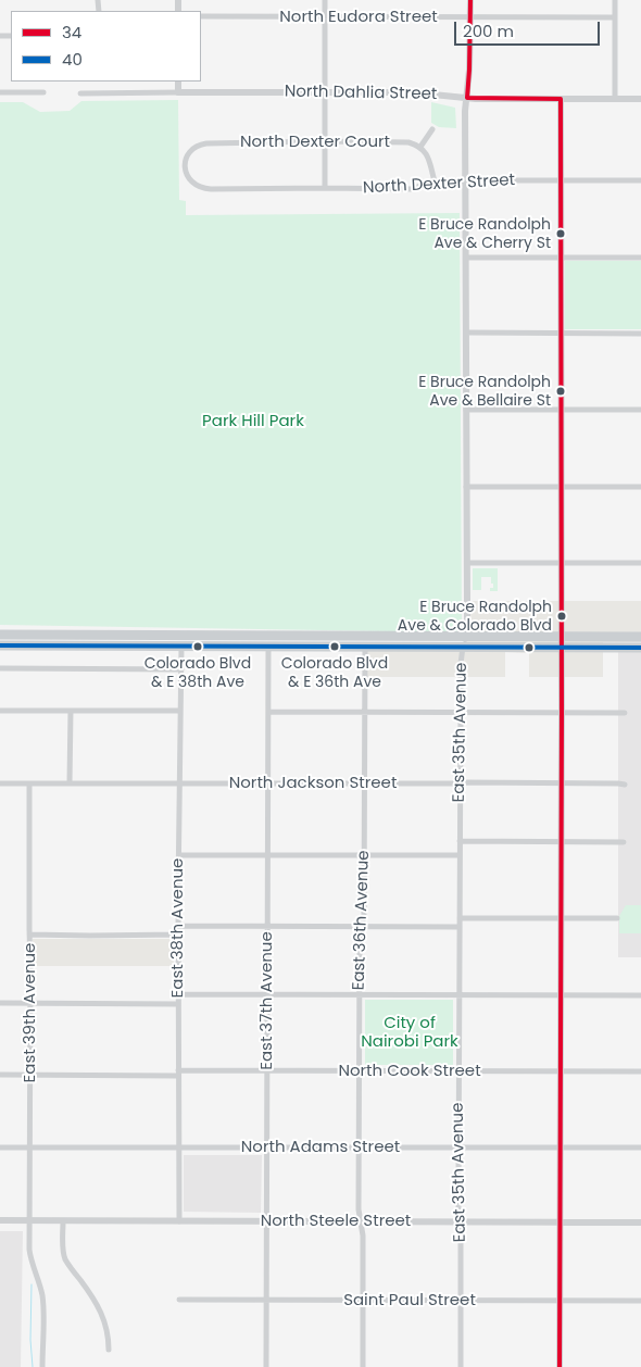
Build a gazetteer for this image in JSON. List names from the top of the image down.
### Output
{
  "streets": {
    "street": [
      "North Eudora Street",
      "North Dahlia Street",
      "North Dexter Court",
      "North Dexter Street",
      "East 35th Avenue",
      "North Jackson Street",
      "East 36th Avenue",
      "East 38th Avenue",
      "East 37th Avenue",
      "East 39th Avenue",
      "North Cook Street",
      "North Adams Street",
      "North Steele Street",
      "Saint Paul Street"
    ]
  },
  "crossings": [
    ["North Eudora Street", "East 35th Avenue"],
    ["North Dahlia Street", "East 35th Avenue"],
    ["North Dexter Court", "North Dexter Street"],
    ["North Dexter Street", "East 35th Avenue"],
    ["East 35th Avenue", "North Jackson Street"],
    ["East 35th Avenue", "North Cook Street"],
    ["East 35th Avenue", "North Adams Street"],
    ["East 35th Avenue", "North Steele Street"],
    ["East 35th Avenue", "Saint Paul Street"],
    ["North Jackson Street", "East 36th Avenue"],
    ["North Jackson Street", "East 38th Avenue"],
    ["North Jackson Street", "East 37th Avenue"],
    ["North Jackson Street", "East 39th Avenue"],
    ["East 36th Avenue", "North Cook Street"],
    ["East 36th Avenue", "North Adams Street"],
    ["East 36th Avenue", "North Steele Street"],
    ["East 36th Avenue", "Saint Paul Street"],
    ["East 38th Avenue", "North Cook Street"],
    ["East 38th Avenue", "North Adams Street"],
    ["East 38th Avenue", "North Steele Street"],
    ["East 37th Avenue", "North Cook Street"],
    ["East 37th Avenue", "North Adams Street"],
    ["East 37th Avenue", "North Steele Street"],
    ["East 37th Avenue", "Saint Paul Street"],
    ["East 39th Avenue", "North Cook Street"],
    ["East 39th Avenue", "North Adams Street"],
    ["East 39th Avenue", "North Steele Street"]
  ],
  "parks": ["Park Hill Park", "City of Nairobi Park"],
  "places": [
    "E Bruce Randolph Ave & Cherry St",
    "E Bruce Randolph Ave & Bellaire St",
    "E Bruce Randolph Ave & Colorado Blvd",
    "Colorado Blvd & E 38th Ave",
    "Colorado Blvd & E 36th Ave"
  ],
  "lines": ["transit line 34", "transit line 40"],
  "legend": ["34", "40"],
  "scale_bar": "200 m"
}
